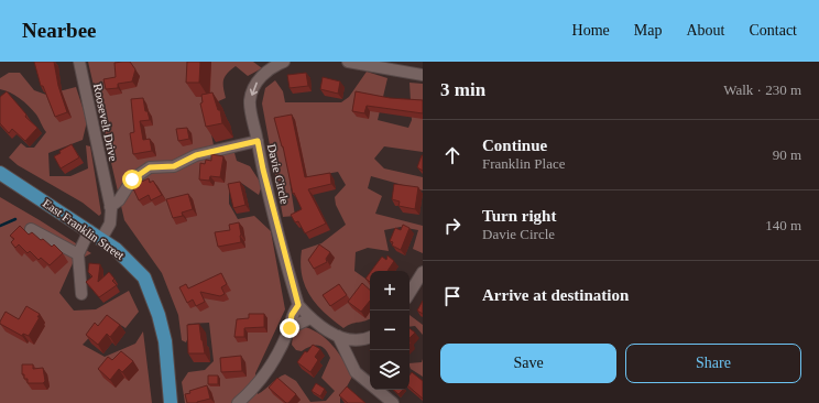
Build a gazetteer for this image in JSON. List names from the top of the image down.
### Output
{
  "streets": {
    "main road": ["East Franklin Street"],
    "street": ["Roosevelt Drive", "Davie Circle"]
  },
  "crossings": [
    ["Roosevelt Drive", "East Franklin Street"]
  ],
  "page": {
    "header": "Nearbee",
    "nav": [
      "Home",
      "Map",
      "About",
      "Contact"
    ],
    "heading": ["3 min", "Walk · 230 m"],
    "list": [
      ["Continue", "Franklin Place", "90 m"],
      ["Turn right", "Davie Circle", "140 m"],
      "Arrive at destination"
    ],
    "map_buttons": ["+", "−"],
    "buttons": ["Save", "Share"]
  }
}
